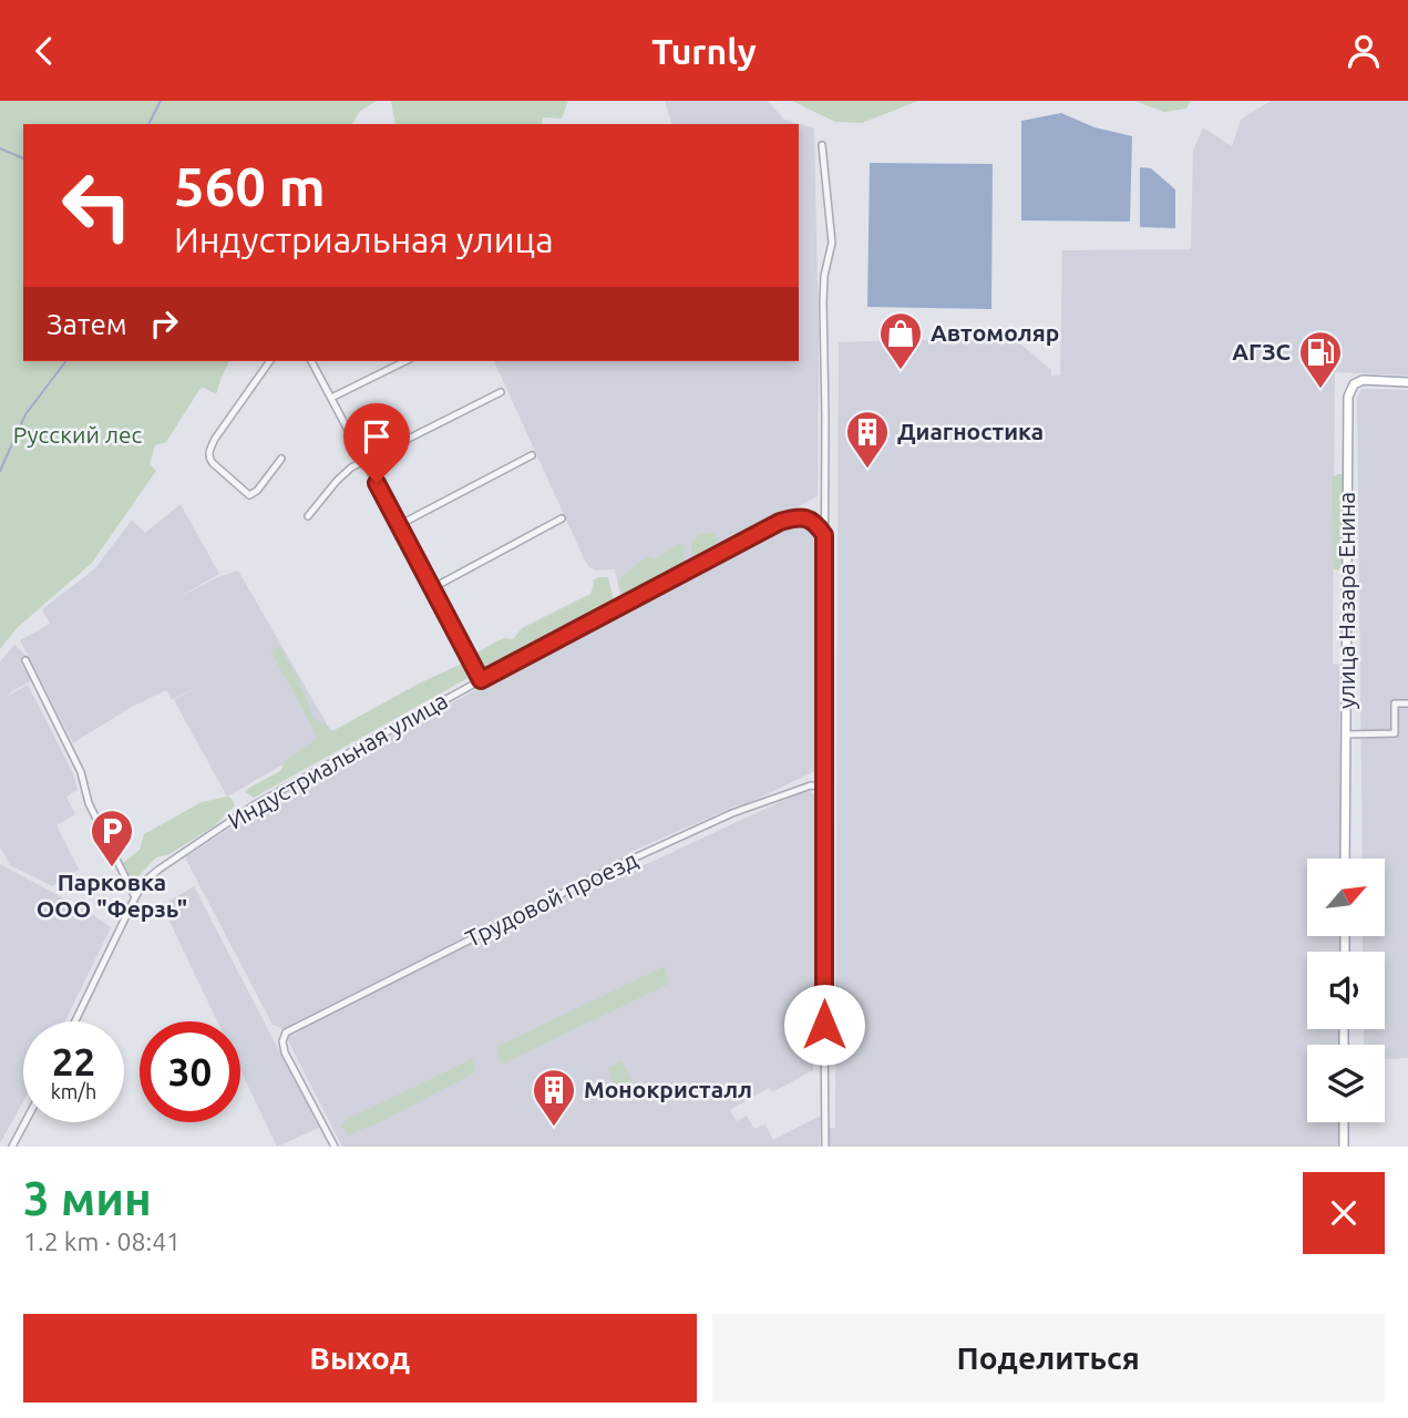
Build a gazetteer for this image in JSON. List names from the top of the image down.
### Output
{
  "streets": {
    "main road": ["улица Назара Енина"],
    "street": ["Индустриальная улица", "Трудовой проезд"]
  },
  "parks": ["Русский лес"],
  "places": {
    "shop": ["Автомоляр"],
    "fuel station": ["АГЗС"],
    "building": ["Диагностика", "Монокристалл"],
    "parking": ["Парковка ООО \"Ферзь\""]
  },
  "north": "top right",
  "page": {
    "header": "Turnly",
    "turn": ["560 m", "Индустриальная улица"],
    "then": "Затем",
    "speed": "22 km/h",
    "limit": "30",
    "heading": ["3 мин", "1.2 km · 08:41"],
    "buttons": ["Выход", "Поделиться"]
  }
}
